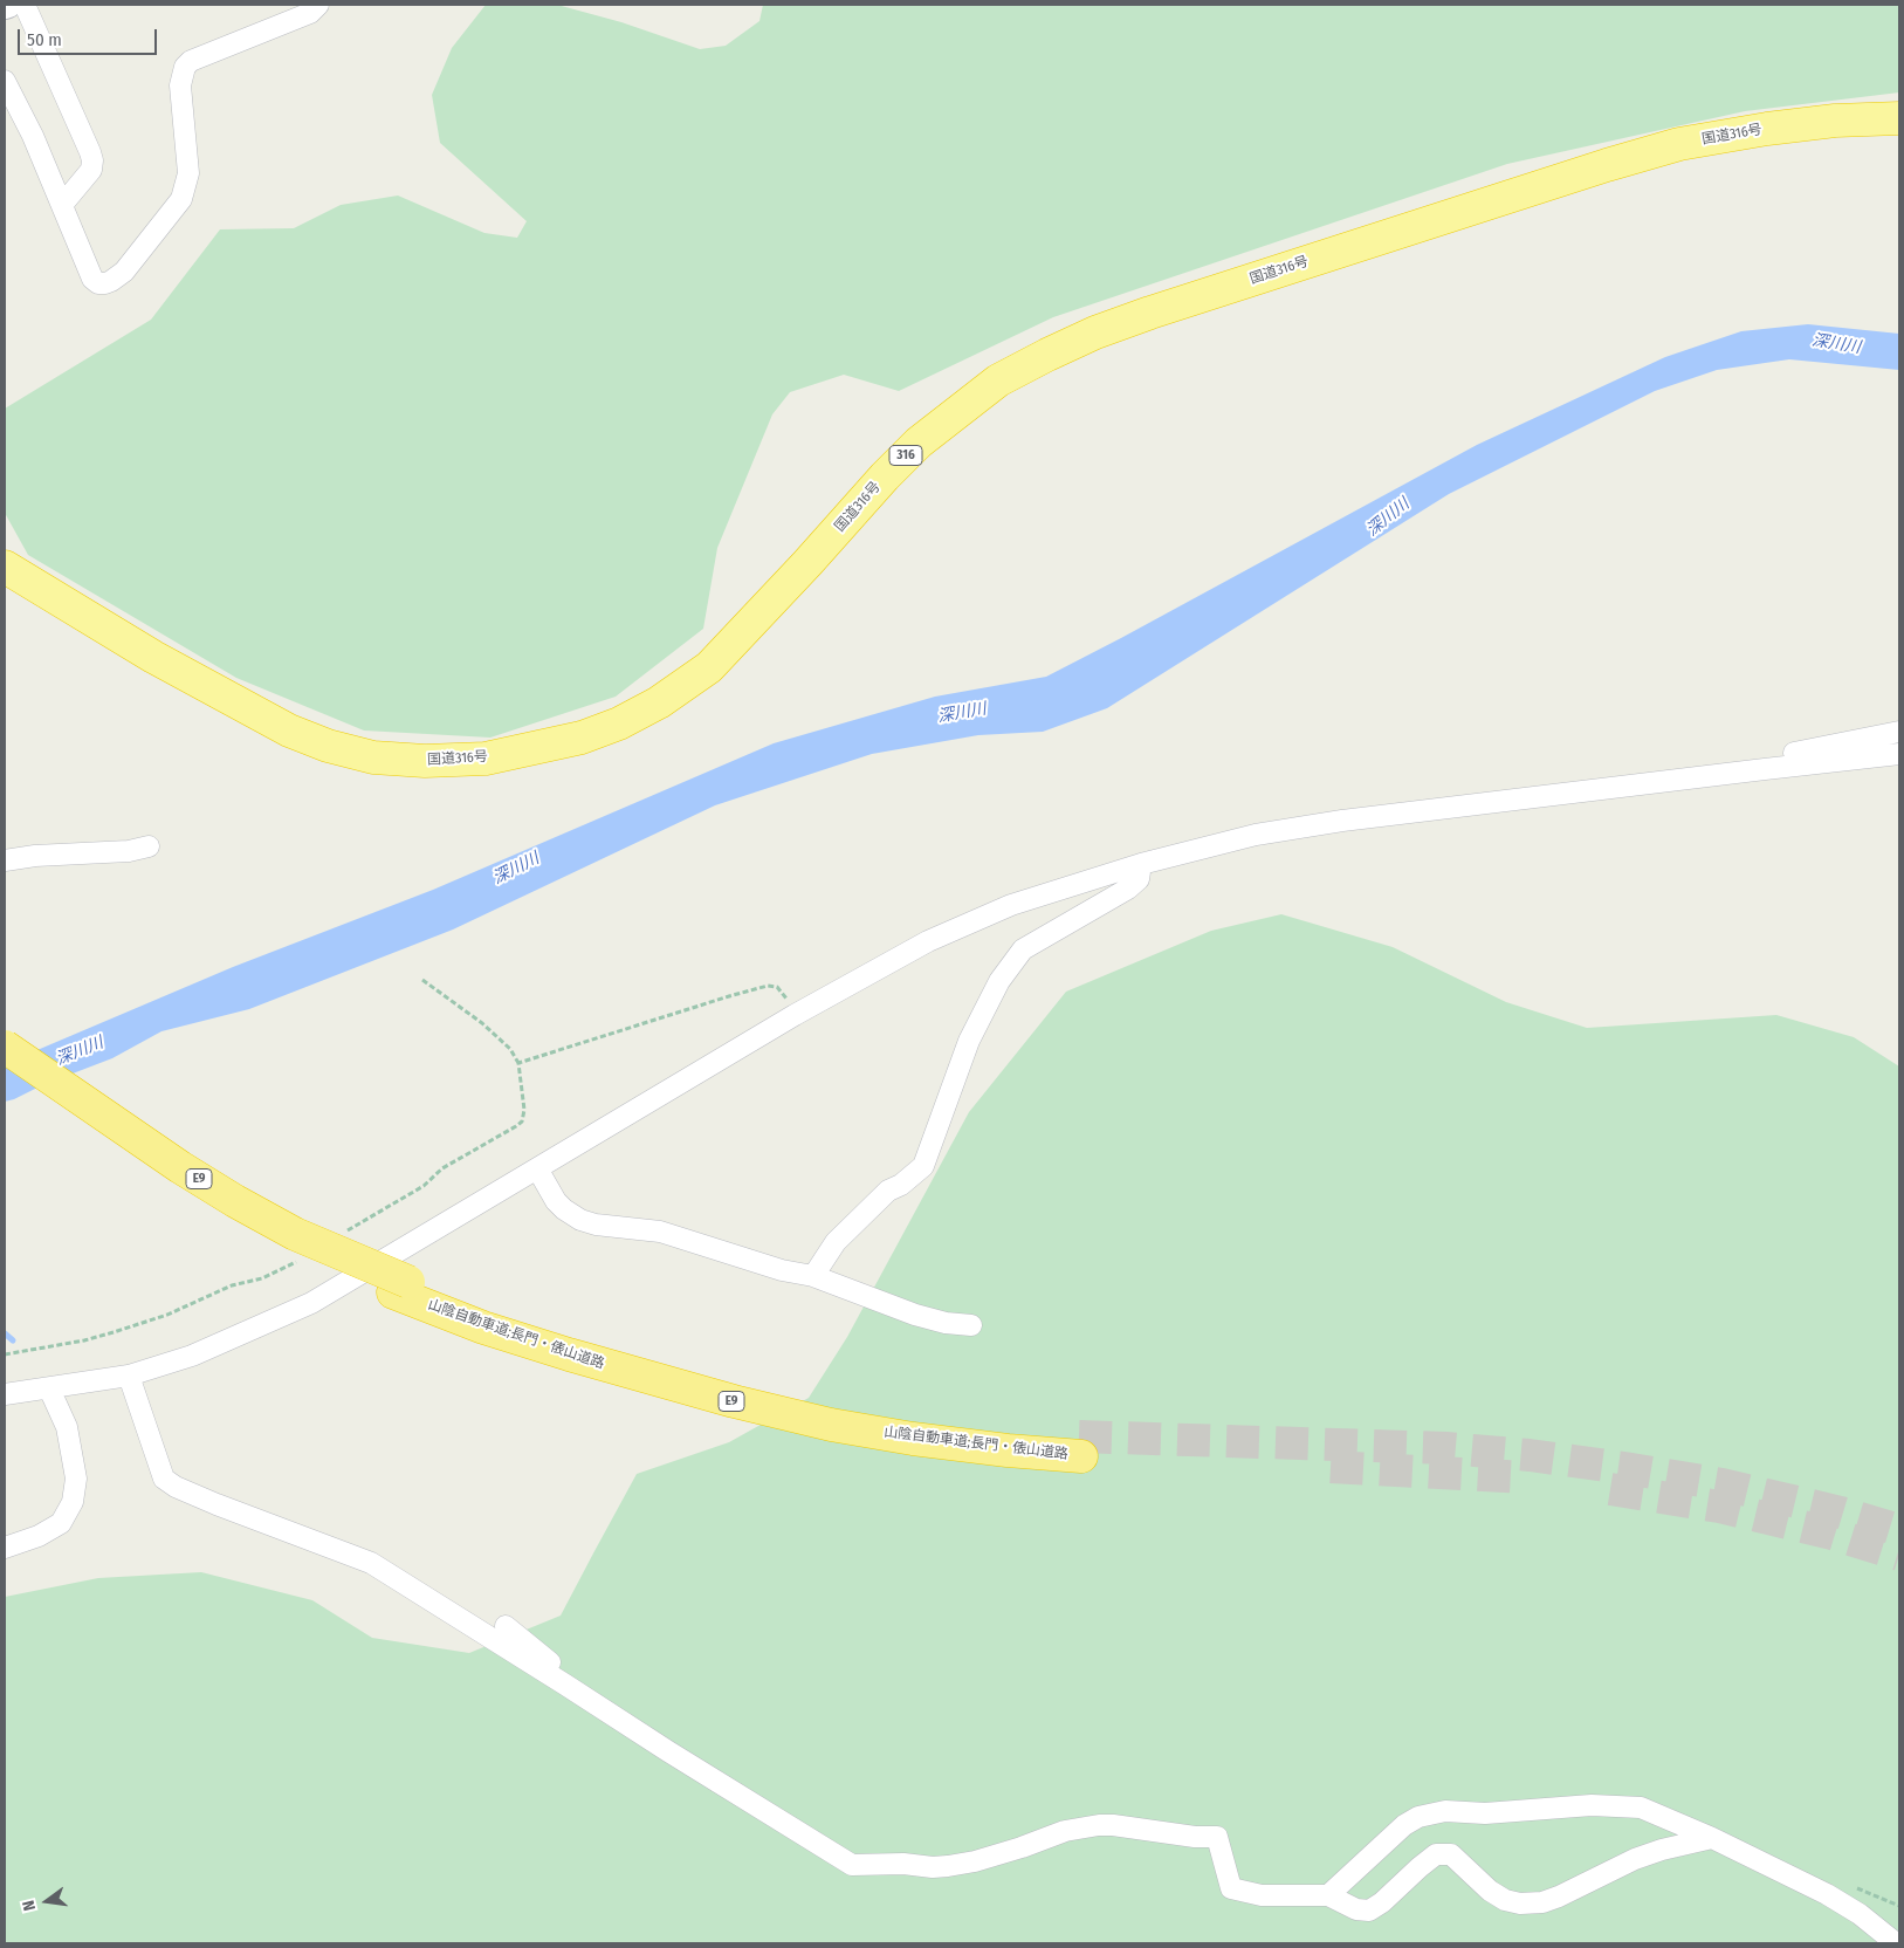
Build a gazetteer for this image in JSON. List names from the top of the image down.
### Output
{
  "streets": {
    "highway": [
      "国道316号",
      "316",
      "E9",
      "山陰自動車道;長門・俵山道路"
    ]
  },
  "water": ["深川川"],
  "scale_bar": "50 m",
  "north": "left"
}
